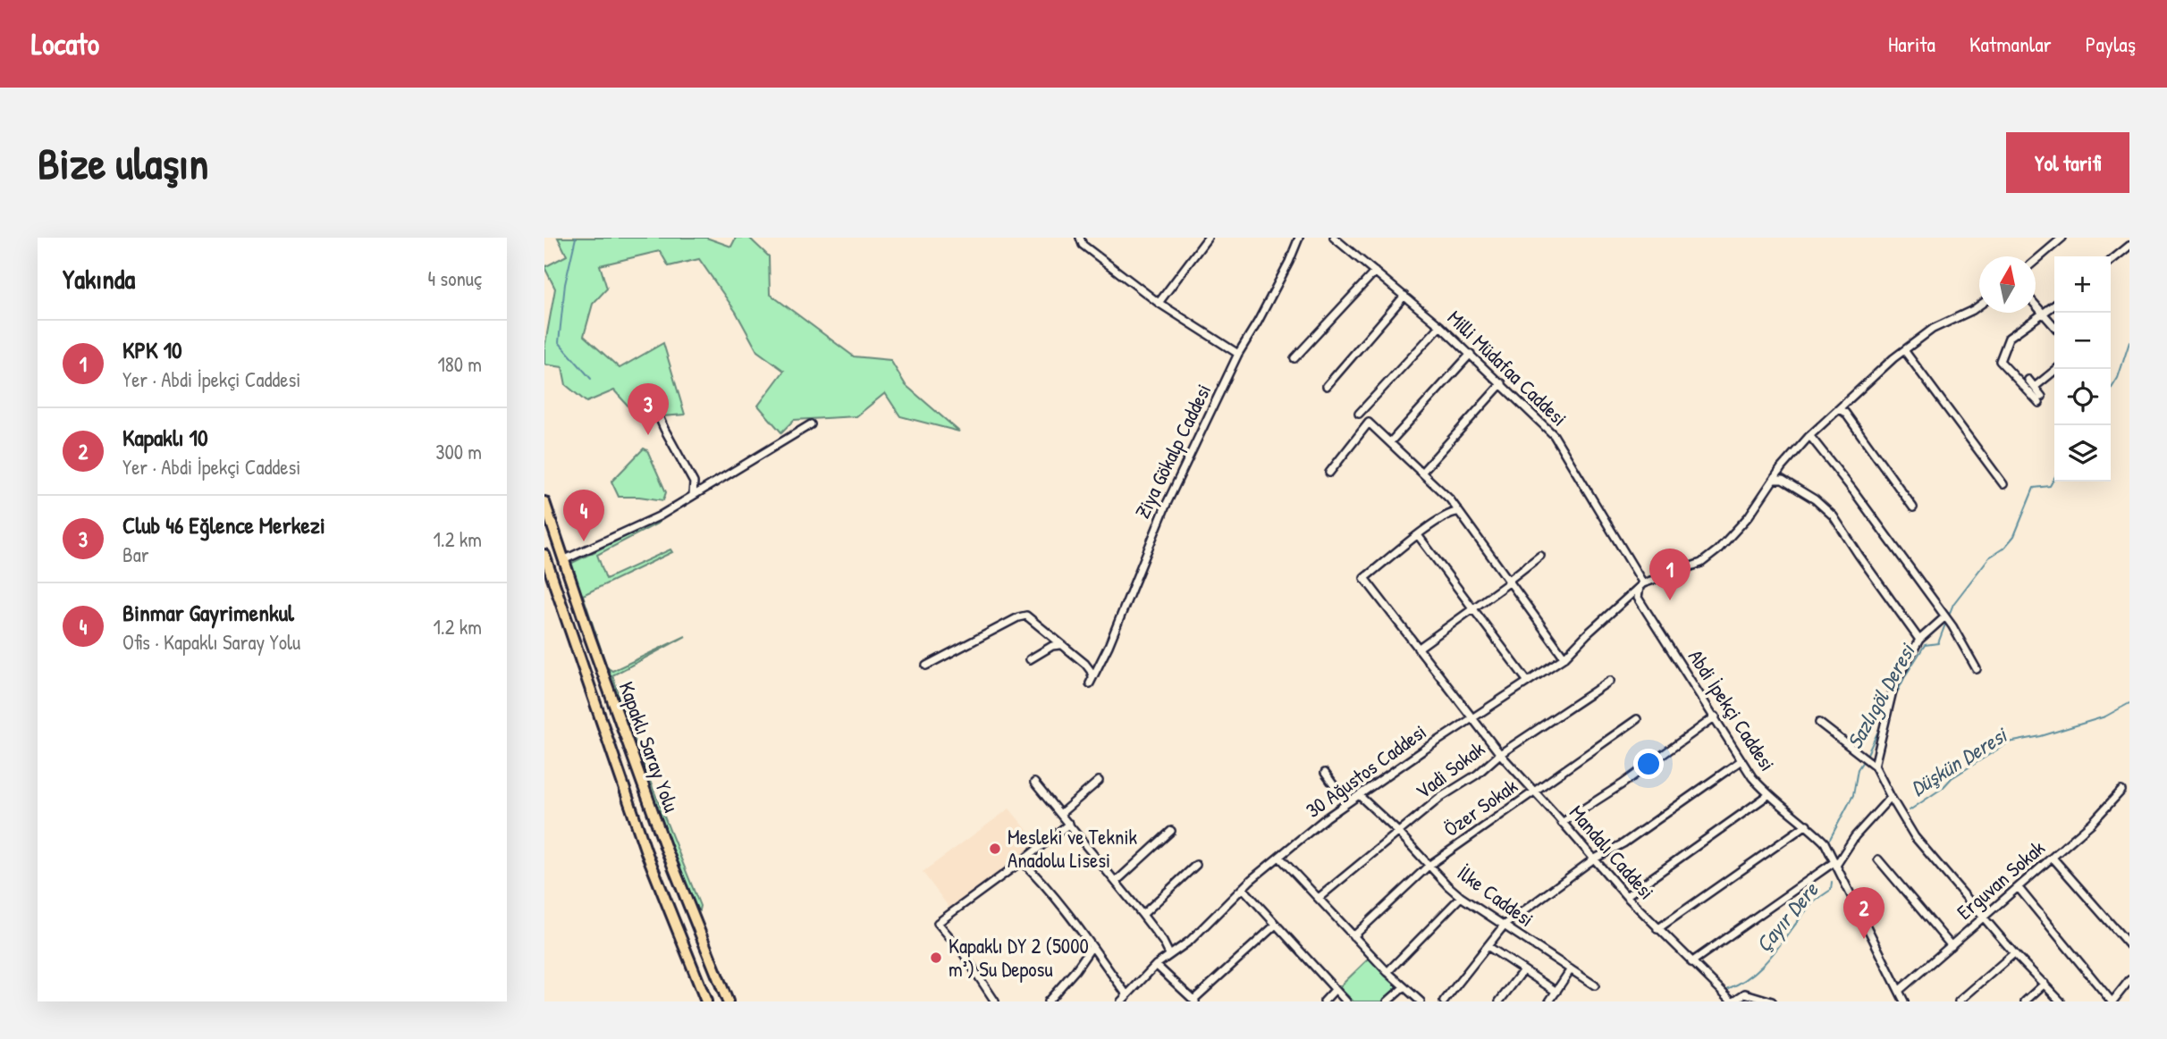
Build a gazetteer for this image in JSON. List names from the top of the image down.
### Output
{
  "streets": {
    "highway": ["Kapaklı Saray Yolu"],
    "street": [
      "Milli Müdafaa Caddesi",
      "Ziya Gökalp Caddesi",
      "Abdi İpekçi Caddesi",
      "Vadi Sokak",
      "30 Ağustos Caddesi",
      "Özer Sokak",
      "Mandalı Caddesi",
      "Erguvan Sokak",
      "İlke Caddesi"
    ]
  },
  "crossings": [
    ["Milli Müdafaa Caddesi", "Abdi İpekçi Caddesi"],
    ["Milli Müdafaa Caddesi", "30 Ağustos Caddesi"],
    ["Abdi İpekçi Caddesi", "30 Ağustos Caddesi"],
    ["Abdi İpekçi Caddesi", "Erguvan Sokak"],
    ["Vadi Sokak", "Mandalı Caddesi"],
    ["Vadi Sokak", "İlke Caddesi"],
    ["30 Ağustos Caddesi", "Mandalı Caddesi"],
    ["30 Ağustos Caddesi", "İlke Caddesi"],
    ["Özer Sokak", "Mandalı Caddesi"],
    ["Özer Sokak", "İlke Caddesi"]
  ],
  "water": ["Sazlıgöl Deresi", "Düşkün Deresi", "Çayır Dere"],
  "places": ["Mesleki ve Teknik Anadolu Lisesi", "Kapaklı DY 2 (5000 m³) Su Deposu"],
  "north": "top",
  "page": {
    "header": "Locato",
    "nav": ["Harita", "Katmanlar", "Paylaş"],
    "buttons": "Yol tarifi",
    "title": "Bize ulaşın",
    "heading": ["Yakında", "4 sonuç"],
    "map_buttons": ["+", "−"],
    "list": [
      {
        "mark": "1",
        "name": "KPK 10",
        "note": "Yer · Abdi İpekçi Caddesi",
        "value": "180 m"
      },
      {
        "mark": "2",
        "name": "Kapaklı 10",
        "note": "Yer · Abdi İpekçi Caddesi",
        "value": "300 m"
      },
      {
        "mark": "3",
        "name": "Club 46 Eğlence Merkezi",
        "note": "Bar",
        "value": "1.2 km"
      },
      {
        "mark": "4",
        "name": "Binmar Gayrimenkul",
        "note": "Ofis · Kapaklı Saray Yolu",
        "value": "1.2 km"
      }
    ],
    "pins": [
      "3",
      "4",
      "1",
      "2"
    ]
  }
}
